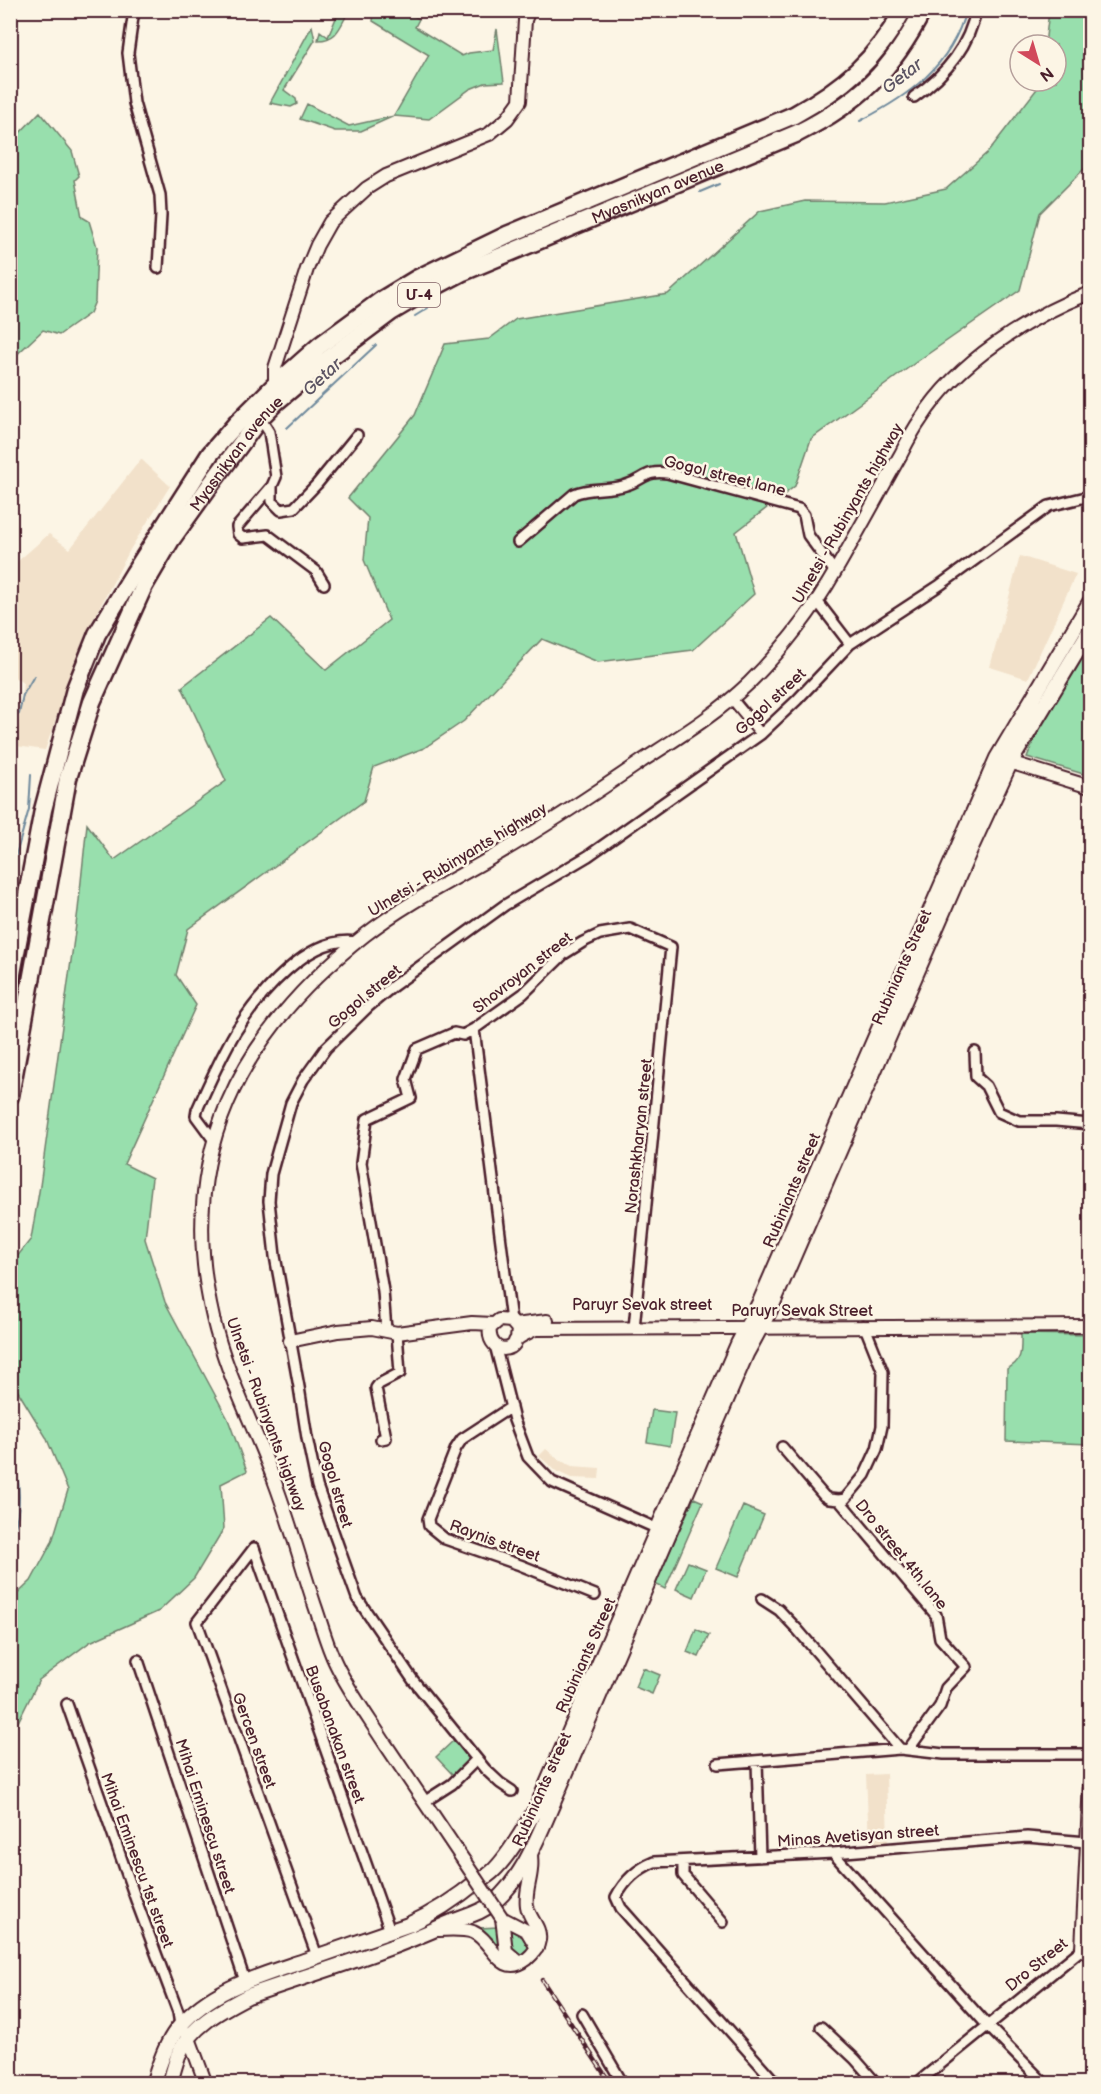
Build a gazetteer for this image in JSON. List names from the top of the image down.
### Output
{
  "streets": {
    "highway": ["Myasnikyan avenue", "Մ-4"],
    "main road": ["Rubiniants Street", "Rubiniants street"],
    "street": [
      "Gogol street lane",
      "Ulnetsi - Rubinyants highway",
      "Gogol street",
      "Shovroyan street",
      "Norashkharyan street",
      "Paruyr Sevak Street",
      "Raynis street",
      "Dro street 4th lane",
      "Busabanakan street",
      "Gercen street",
      "Mihai Eminescu street",
      "Minas Avetisyan street",
      "Mihai Eminescu 1st street",
      "Dro Street"
    ]
  },
  "crossings": [
    ["Gogol street lane", "Ulnetsi - Rubinyants highway"],
    ["Rubiniants Street", "Rubiniants street"],
    ["Rubiniants Street", "Paruyr Sevak Street"],
    ["Rubiniants Street", "Busabanakan street"],
    ["Rubiniants Street", "Gercen street"],
    ["Rubiniants Street", "Mihai Eminescu street"],
    ["Rubiniants Street", "Mihai Eminescu 1st street"],
    ["Shovroyan street", "Norashkharyan street"],
    ["Norashkharyan street", "Paruyr Sevak Street"],
    ["Rubiniants street", "Paruyr Sevak Street"],
    ["Busabanakan street", "Gercen street"],
    ["Minas Avetisyan street", "Dro Street"]
  ],
  "water": ["Getar"],
  "north": "bottom right"
}
